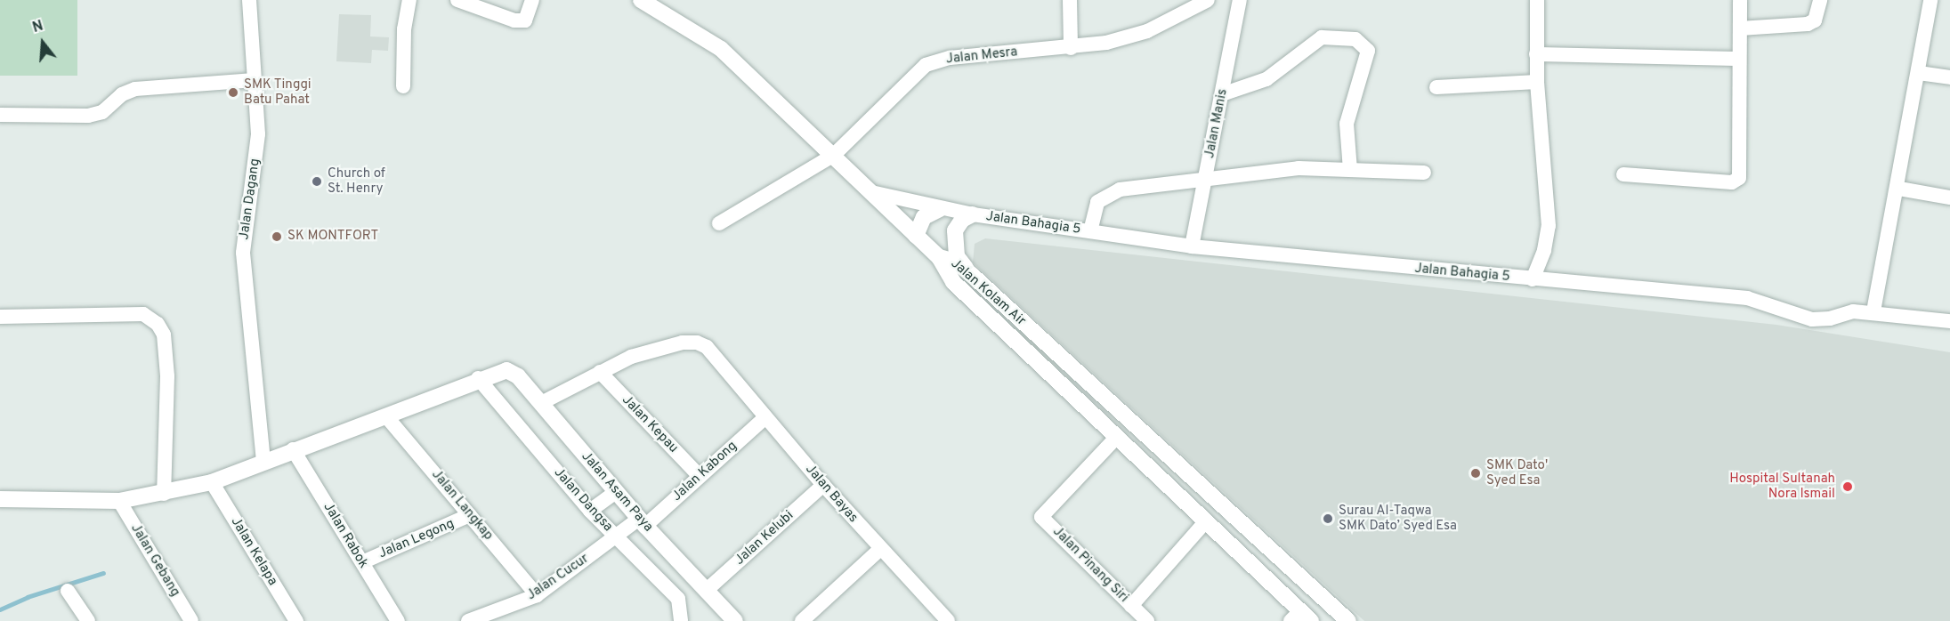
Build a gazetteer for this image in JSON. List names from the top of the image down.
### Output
{
  "streets": {
    "street": [
      "Jalan Mesra",
      "Jalan Manis",
      "Jalan Dagang",
      "Jalan Bahagia 5",
      "Jalan Kolam Air",
      "Jalan Kepau",
      "Jalan Kabong",
      "Jalan Asam Paya",
      "Jalan Bayas",
      "Jalan Dangsa",
      "Jalan Langkap",
      "Jalan Rabok",
      "Jalan Kelubi",
      "Jalan Legong",
      "Jalan Kelapa",
      "Jalan Gebang",
      "Jalan Pinang Siri",
      "Jalan Cucur"
    ]
  },
  "crossings": [
    ["Jalan Manis", "Jalan Bahagia 5"],
    ["Jalan Kolam Air", "Jalan Pinang Siri"],
    ["Jalan Kepau", "Jalan Kabong"],
    ["Jalan Kepau", "Jalan Bayas"],
    ["Jalan Kabong", "Jalan Asam Paya"],
    ["Jalan Kabong", "Jalan Bayas"],
    ["Jalan Kabong", "Jalan Cucur"],
    ["Jalan Asam Paya", "Jalan Bayas"],
    ["Jalan Asam Paya", "Jalan Dangsa"],
    ["Jalan Asam Paya", "Jalan Kelubi"],
    ["Jalan Asam Paya", "Jalan Cucur"],
    ["Jalan Bayas", "Jalan Kelubi"],
    ["Jalan Dangsa", "Jalan Cucur"],
    ["Jalan Langkap", "Jalan Legong"],
    ["Jalan Langkap", "Jalan Cucur"],
    ["Jalan Rabok", "Jalan Legong"]
  ],
  "places": [
    "SMK Tinggi Batu Pahat",
    "Church of St. Henry",
    "SK MONTFORT",
    "SMK Dato' Syed Esa",
    "Hospital Sultanah Nora Ismail",
    "Surau Al-Taqwa SMK Dato’ Syed Esa"
  ],
  "north": "top"
}
